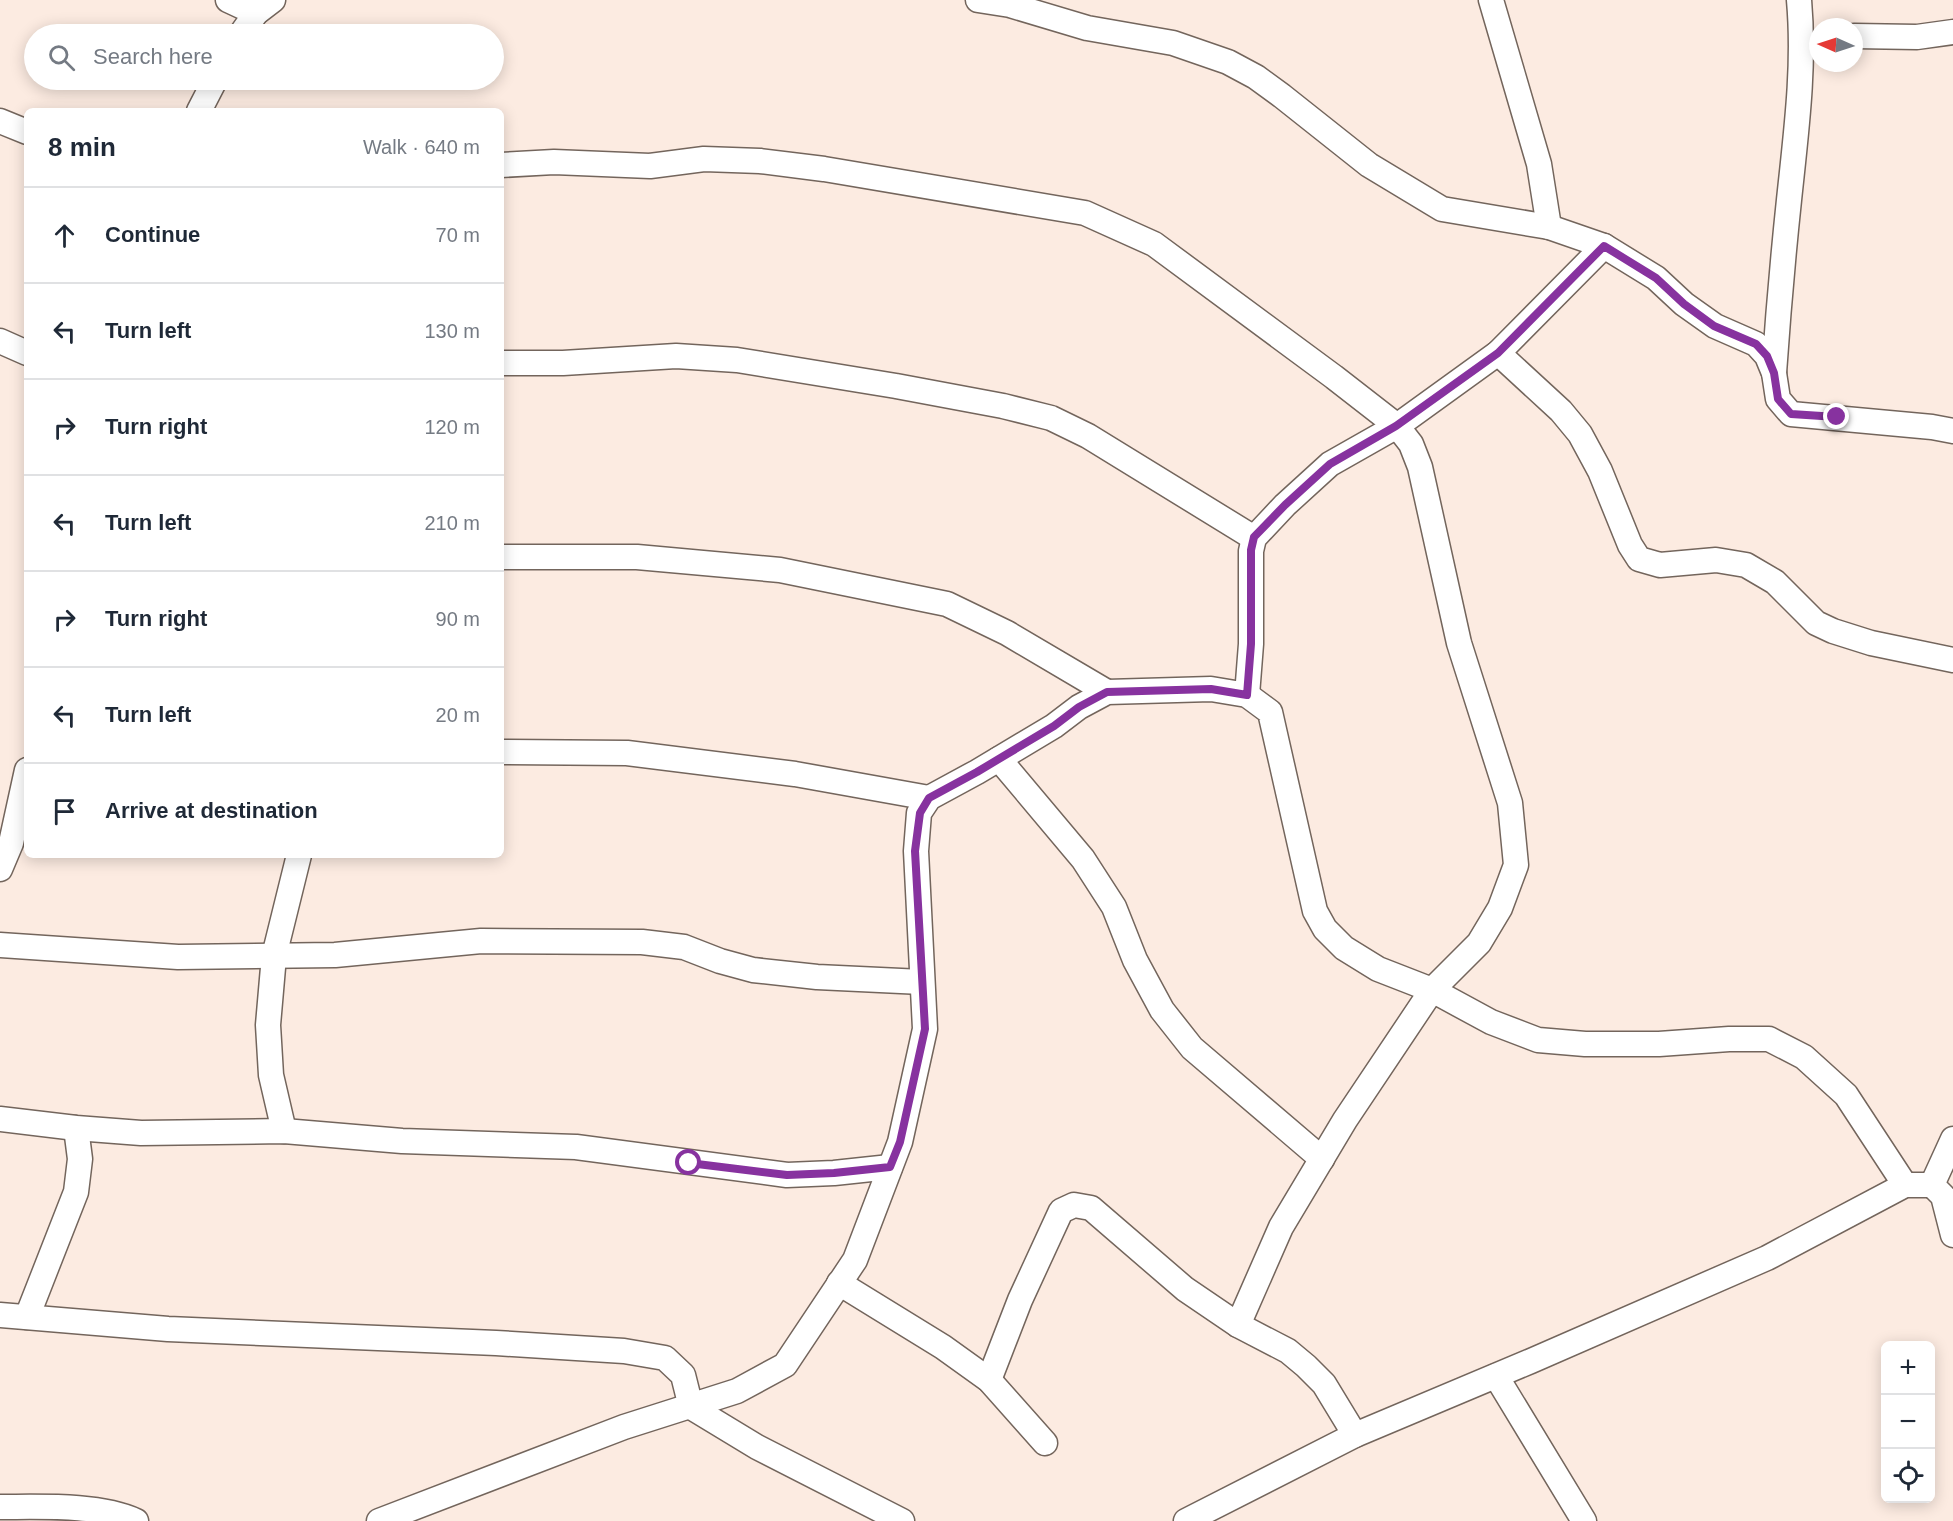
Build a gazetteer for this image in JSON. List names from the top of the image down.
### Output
{
  "north": "left",
  "page": {
    "search": "Search here",
    "heading": ["8 min", "Walk · 640 m"],
    "list": [
      ["Continue", "70 m"],
      ["Turn left", "130 m"],
      ["Turn right", "120 m"],
      ["Turn left", "210 m"],
      ["Turn right", "90 m"],
      ["Turn left", "20 m"],
      "Arrive at destination"
    ],
    "map_buttons": ["+", "−"]
  }
}
